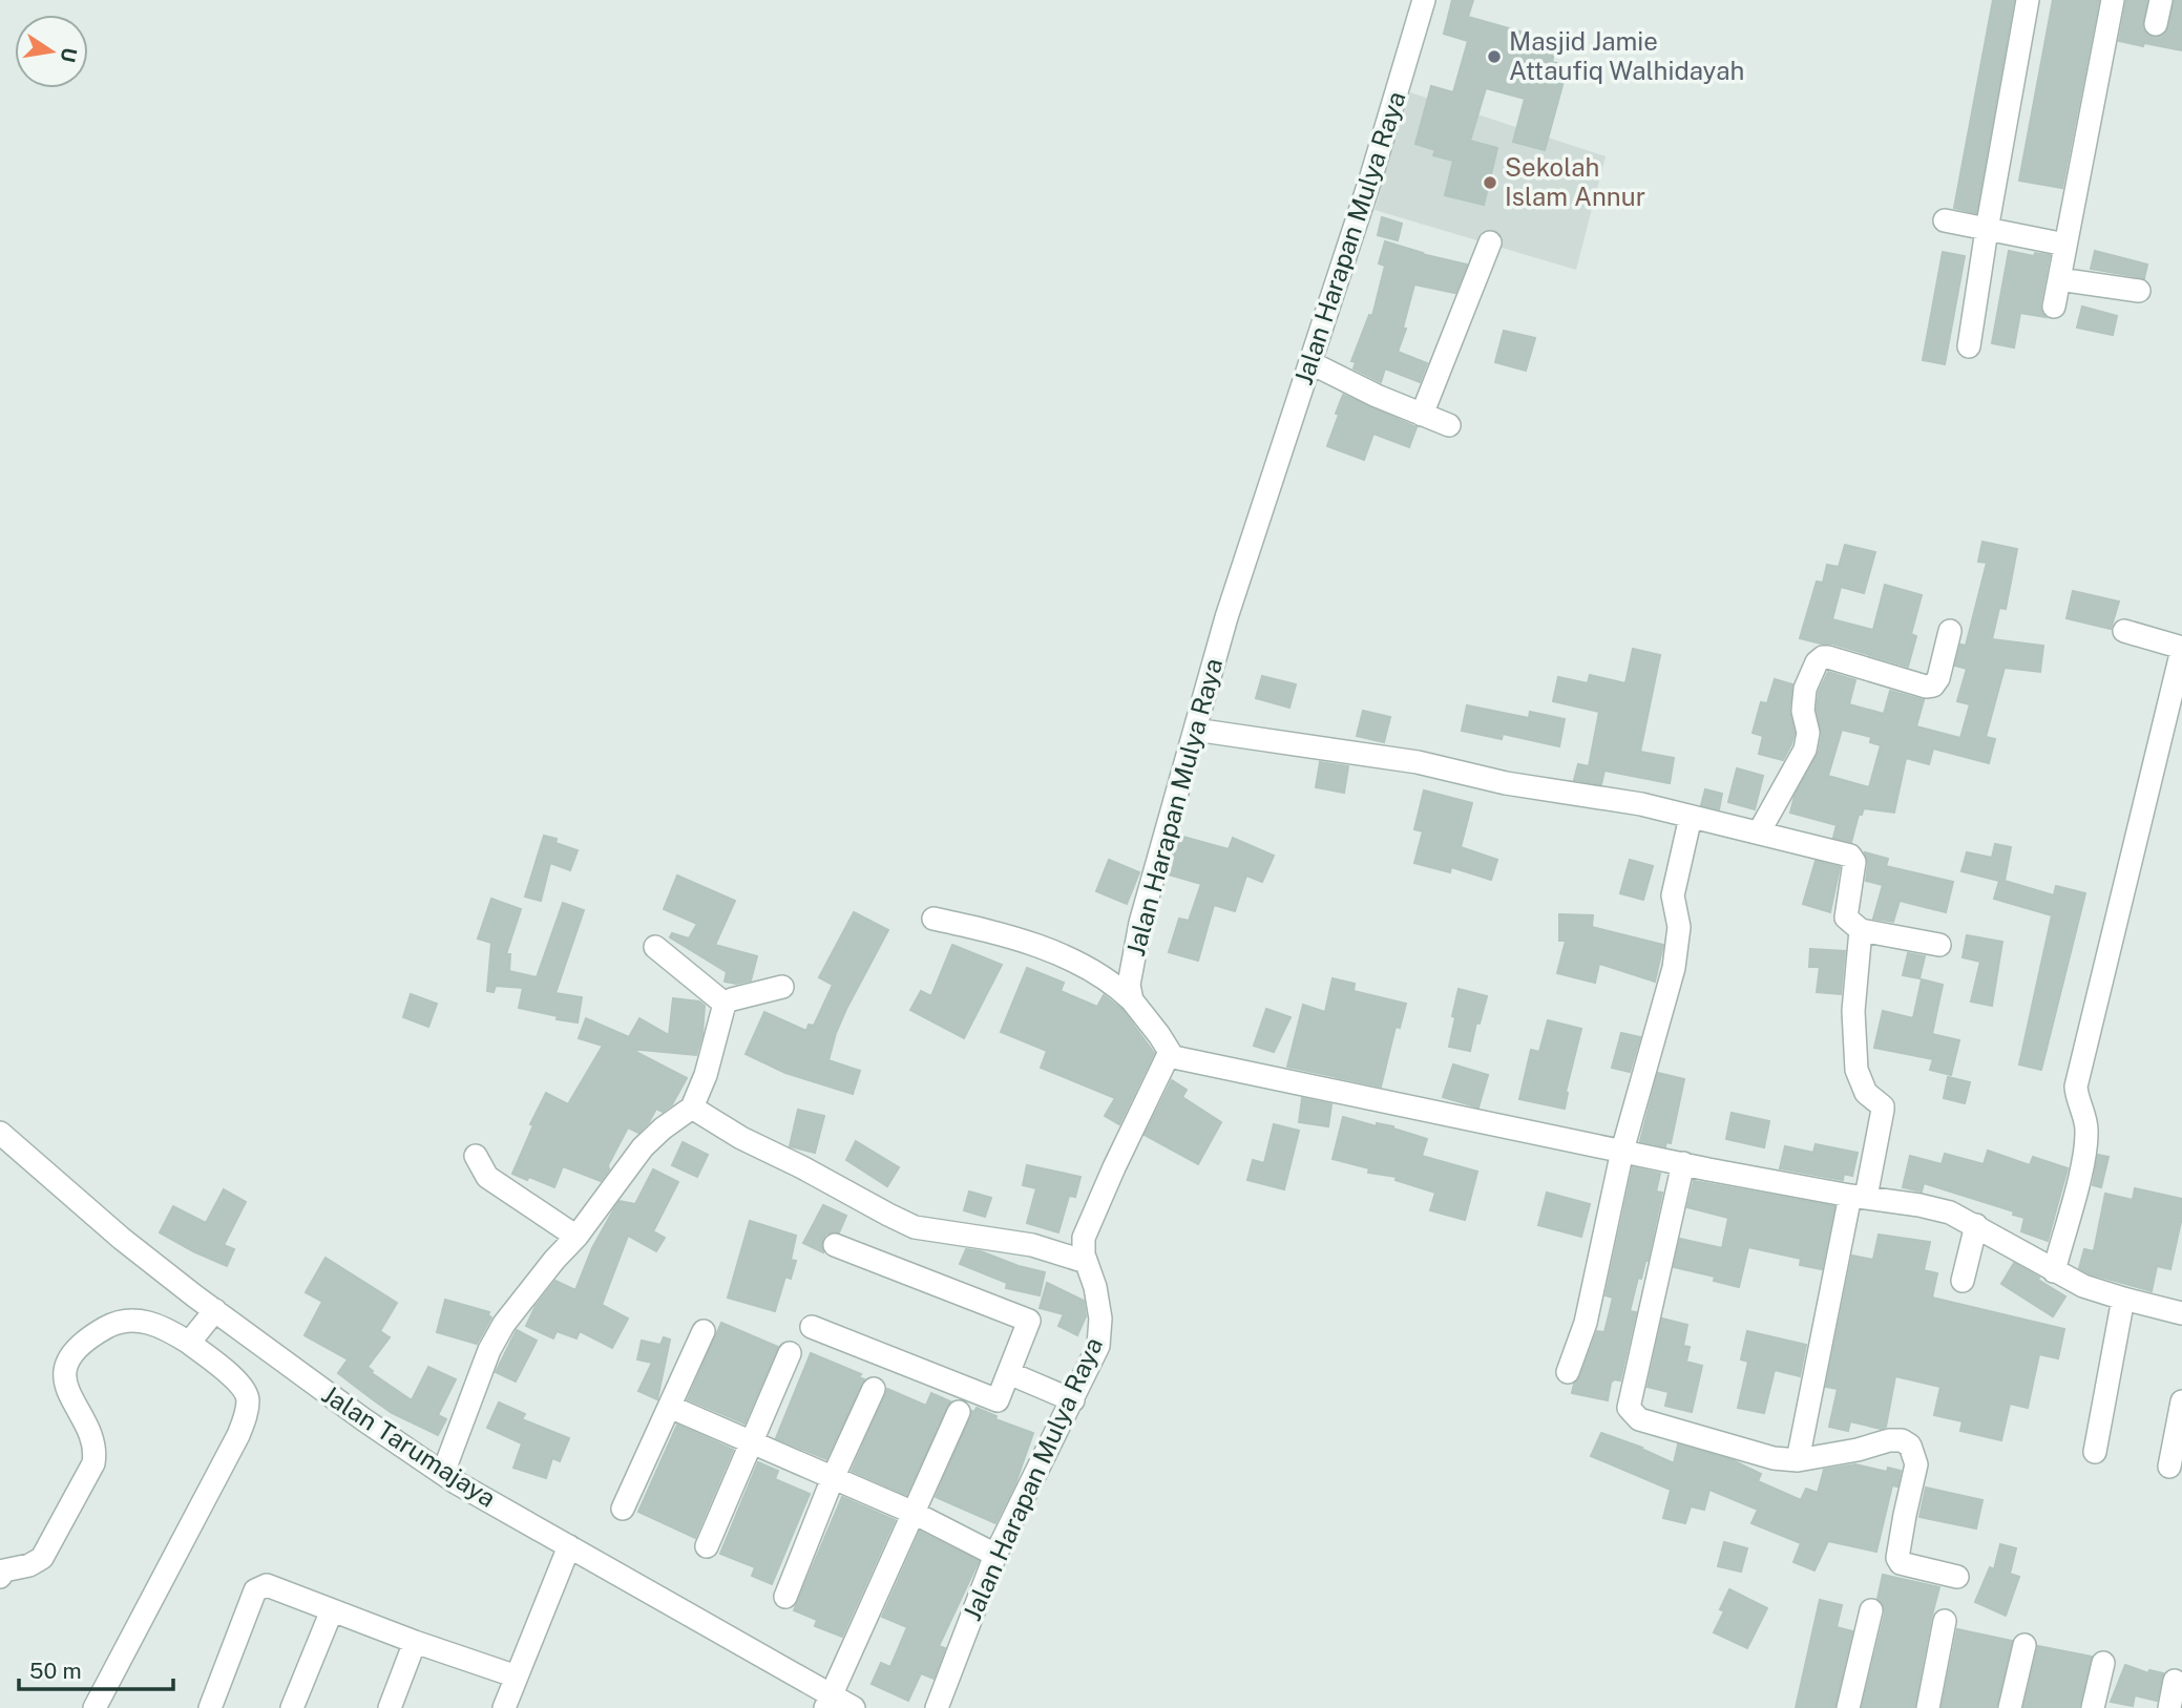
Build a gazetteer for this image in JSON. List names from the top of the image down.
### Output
{
  "streets": {
    "street": ["Jalan Harapan Mulya Raya", "Jalan Tarumajaya"]
  },
  "places": ["Masjid Jamie Attaufiq Walhidayah", "Sekolah Islam Annur"],
  "scale_bar": "50 m",
  "north": "right"
}
